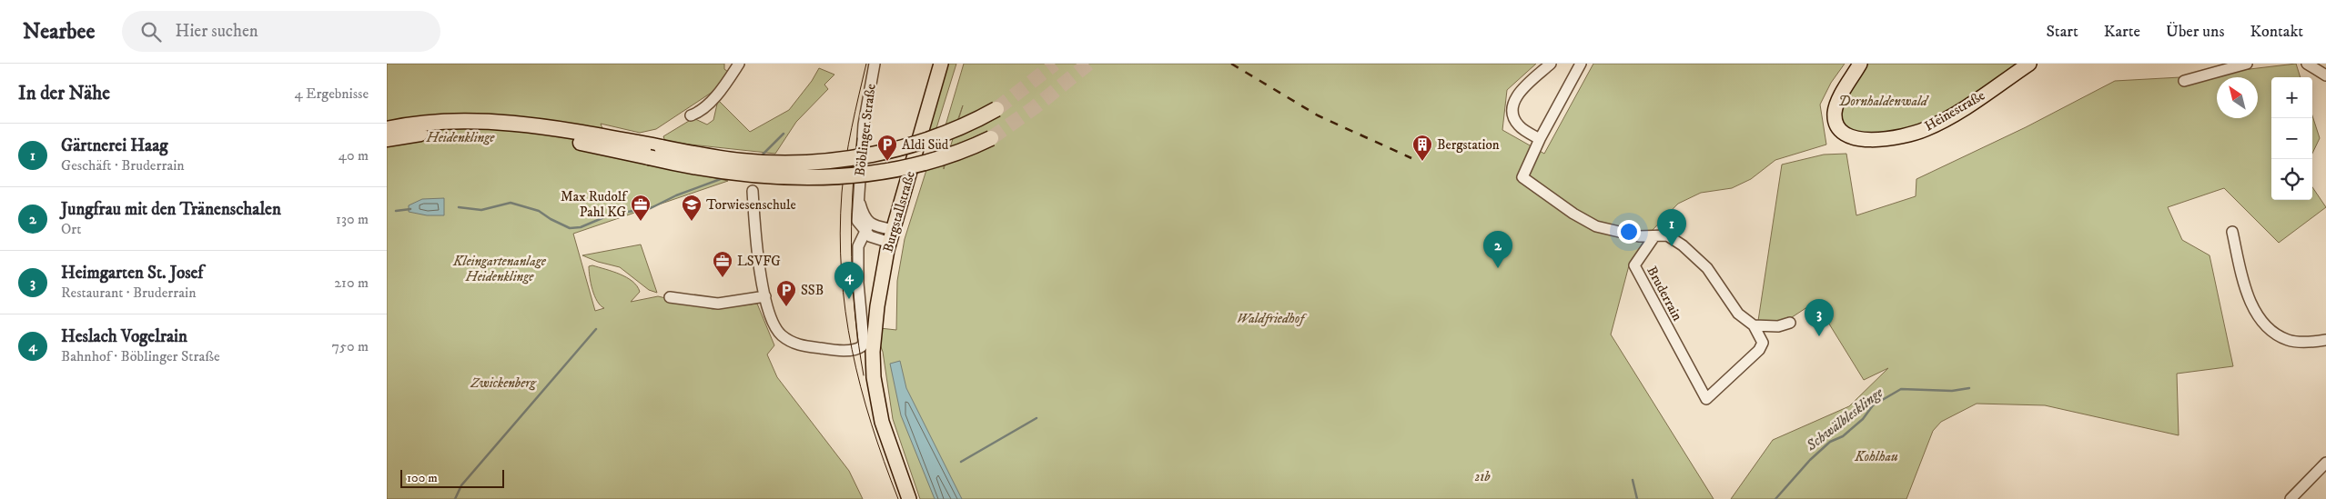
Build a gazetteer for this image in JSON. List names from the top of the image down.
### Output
{
  "streets": {
    "main road": ["Heinestraße", "Burgstallstraße"],
    "street": ["Böblinger Straße", "Bruderrain"]
  },
  "water": ["Schwälblesklinge"],
  "parks": [
    "Dornhaldenwald",
    "Heidenklinge",
    "Kleingartenanlage Heidenklinge",
    "Waldfriedhof",
    "Zwickenberg",
    "Kohlhau",
    "21b"
  ],
  "places": {
    "parking": ["Aldi Süd", "SSB"],
    "building": ["Bergstation"],
    "office": ["Max Rudolf Pahl KG", "LSVFG"],
    "school or university": ["Torwiesenschule"]
  },
  "scale_bar": "100 m",
  "north": "top left",
  "page": {
    "header": "Nearbee",
    "search": "Hier suchen",
    "nav": [
      "Start",
      "Karte",
      "Über uns",
      "Kontakt"
    ],
    "heading": ["In der Nähe", "4 Ergebnisse"],
    "map_buttons": ["+", "−"],
    "list": [
      {
        "mark": "1",
        "name": "Gärtnerei Haag",
        "note": "Geschäft · Bruderrain",
        "value": "40 m"
      },
      {
        "mark": "2",
        "name": "Jungfrau mit den Tränenschalen",
        "note": "Ort",
        "value": "130 m"
      },
      {
        "mark": "3",
        "name": "Heimgarten St. Josef",
        "note": "Restaurant · Bruderrain",
        "value": "210 m"
      },
      {
        "mark": "4",
        "name": "Heslach Vogelrain",
        "note": "Bahnhof · Böblinger Straße",
        "value": "750 m"
      }
    ],
    "pins": [
      "1",
      "2",
      "4",
      "3"
    ],
    "scale": "100 m"
  }
}
